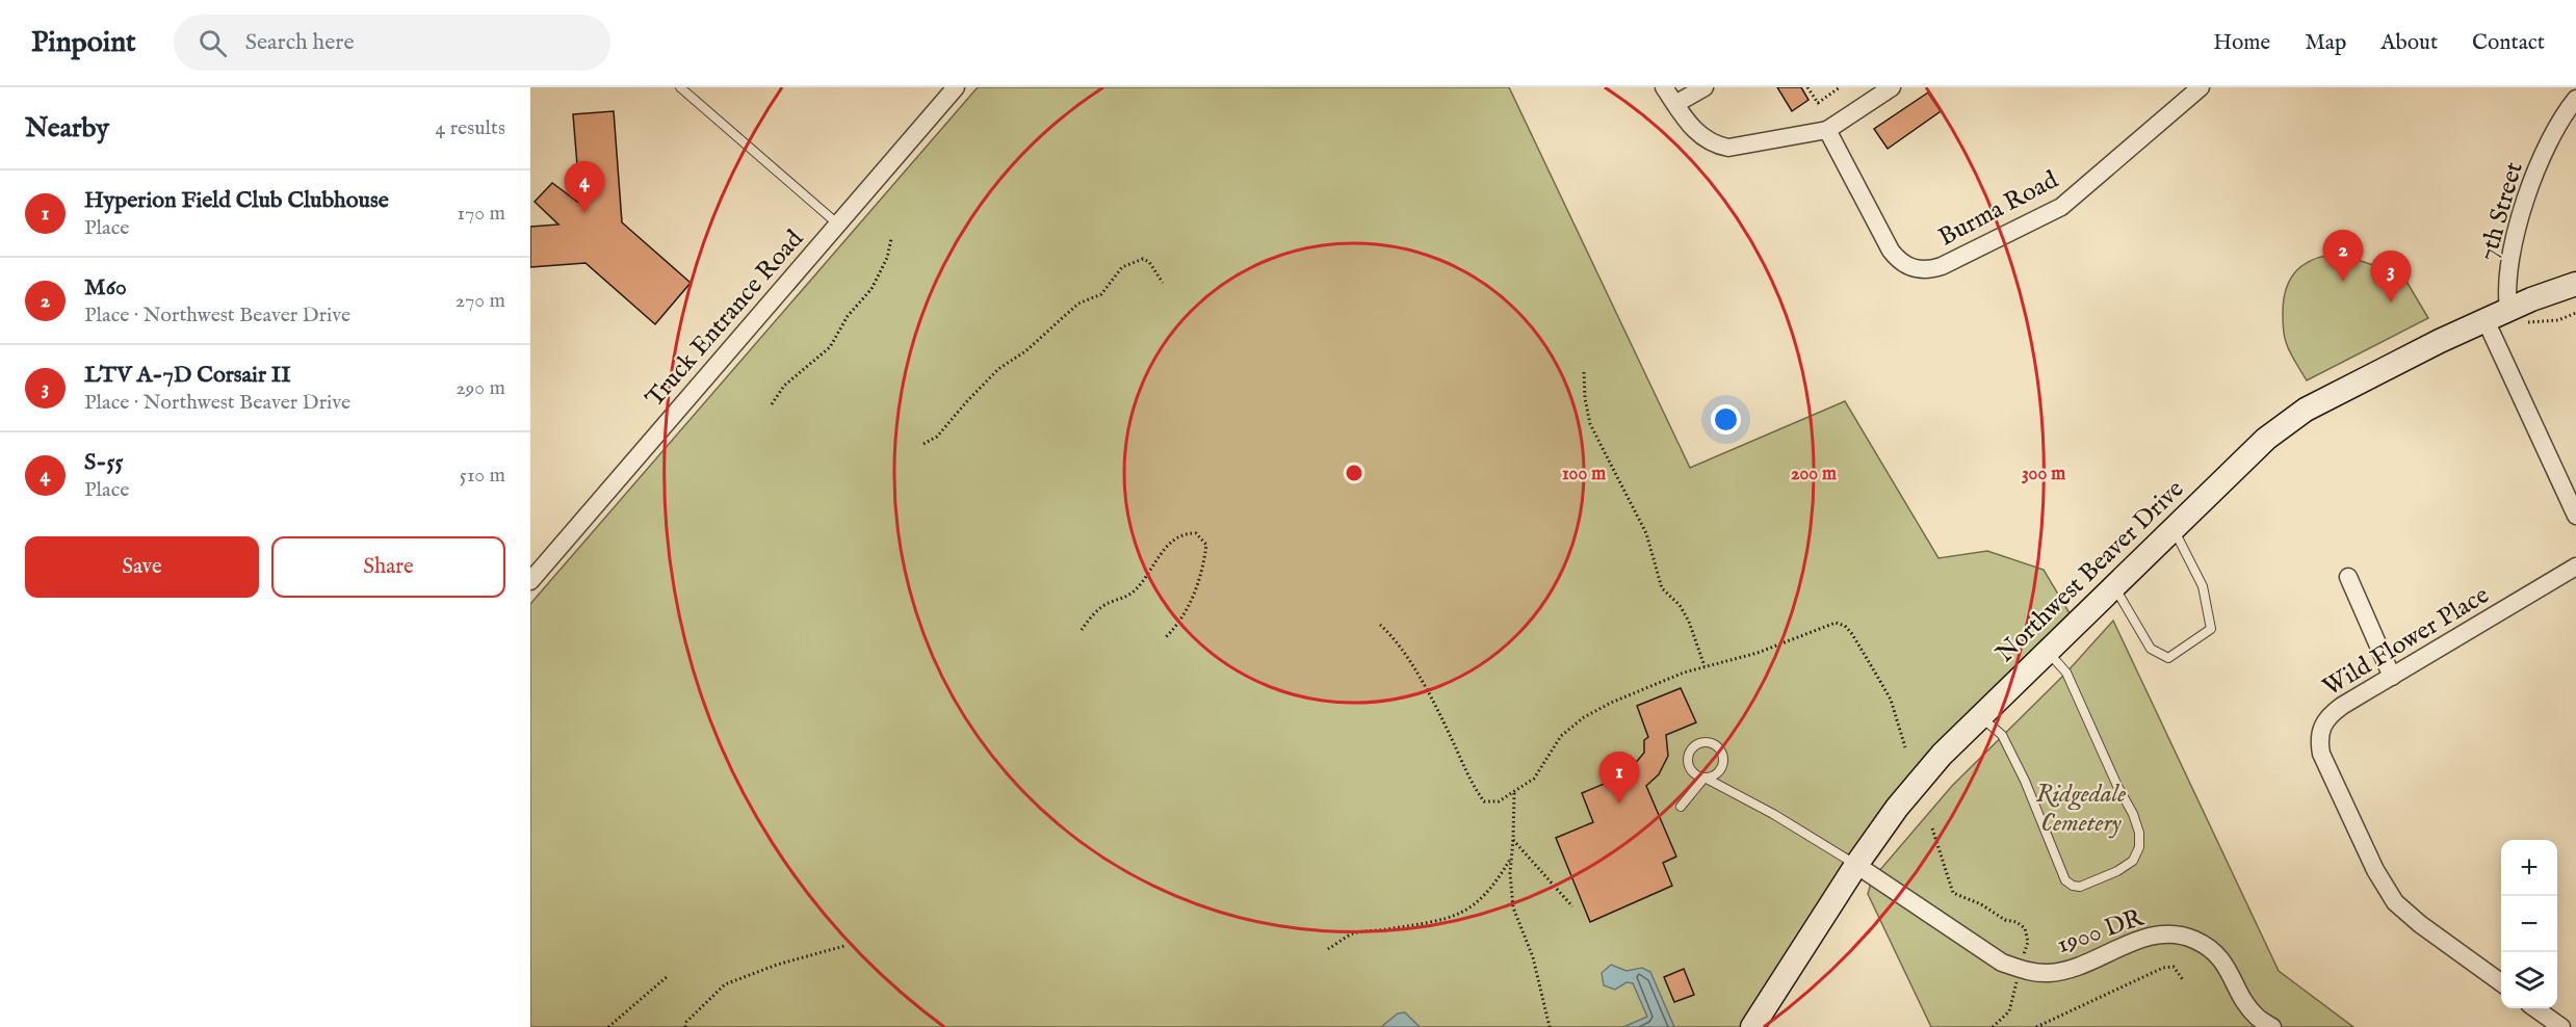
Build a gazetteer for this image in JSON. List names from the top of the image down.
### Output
{
  "streets": {
    "main road": ["Northwest Beaver Drive"],
    "street": [
      "Burma Road",
      "7th Street",
      "Truck Entrance Road",
      "Wild Flower Place",
      "1900 DR"
    ]
  },
  "crossings": [
    ["7th Street", "Northwest Beaver Drive"],
    ["Northwest Beaver Drive", "1900 DR"]
  ],
  "parks": ["Ridgedale Cemetery"],
  "page": {
    "header": "Pinpoint",
    "search": "Search here",
    "nav": [
      "Home",
      "Map",
      "About",
      "Contact"
    ],
    "heading": ["Nearby", "4 results"],
    "pins": [
      "4",
      "2",
      "3",
      "1"
    ],
    "list": [
      {
        "mark": "1",
        "name": "Hyperion Field Club Clubhouse",
        "note": "Place",
        "value": "170 m"
      },
      {
        "mark": "2",
        "name": "M60",
        "note": "Place · Northwest Beaver Drive",
        "value": "270 m"
      },
      {
        "mark": "3",
        "name": "LTV A-7D Corsair II",
        "note": "Place · Northwest Beaver Drive",
        "value": "290 m"
      },
      {
        "mark": "4",
        "name": "S-55",
        "note": "Place",
        "value": "510 m"
      }
    ],
    "buttons": ["Save", "Share"],
    "map_buttons": ["+", "−"]
  },
  "rings": ["100 m", "200 m", "300 m"]
}
